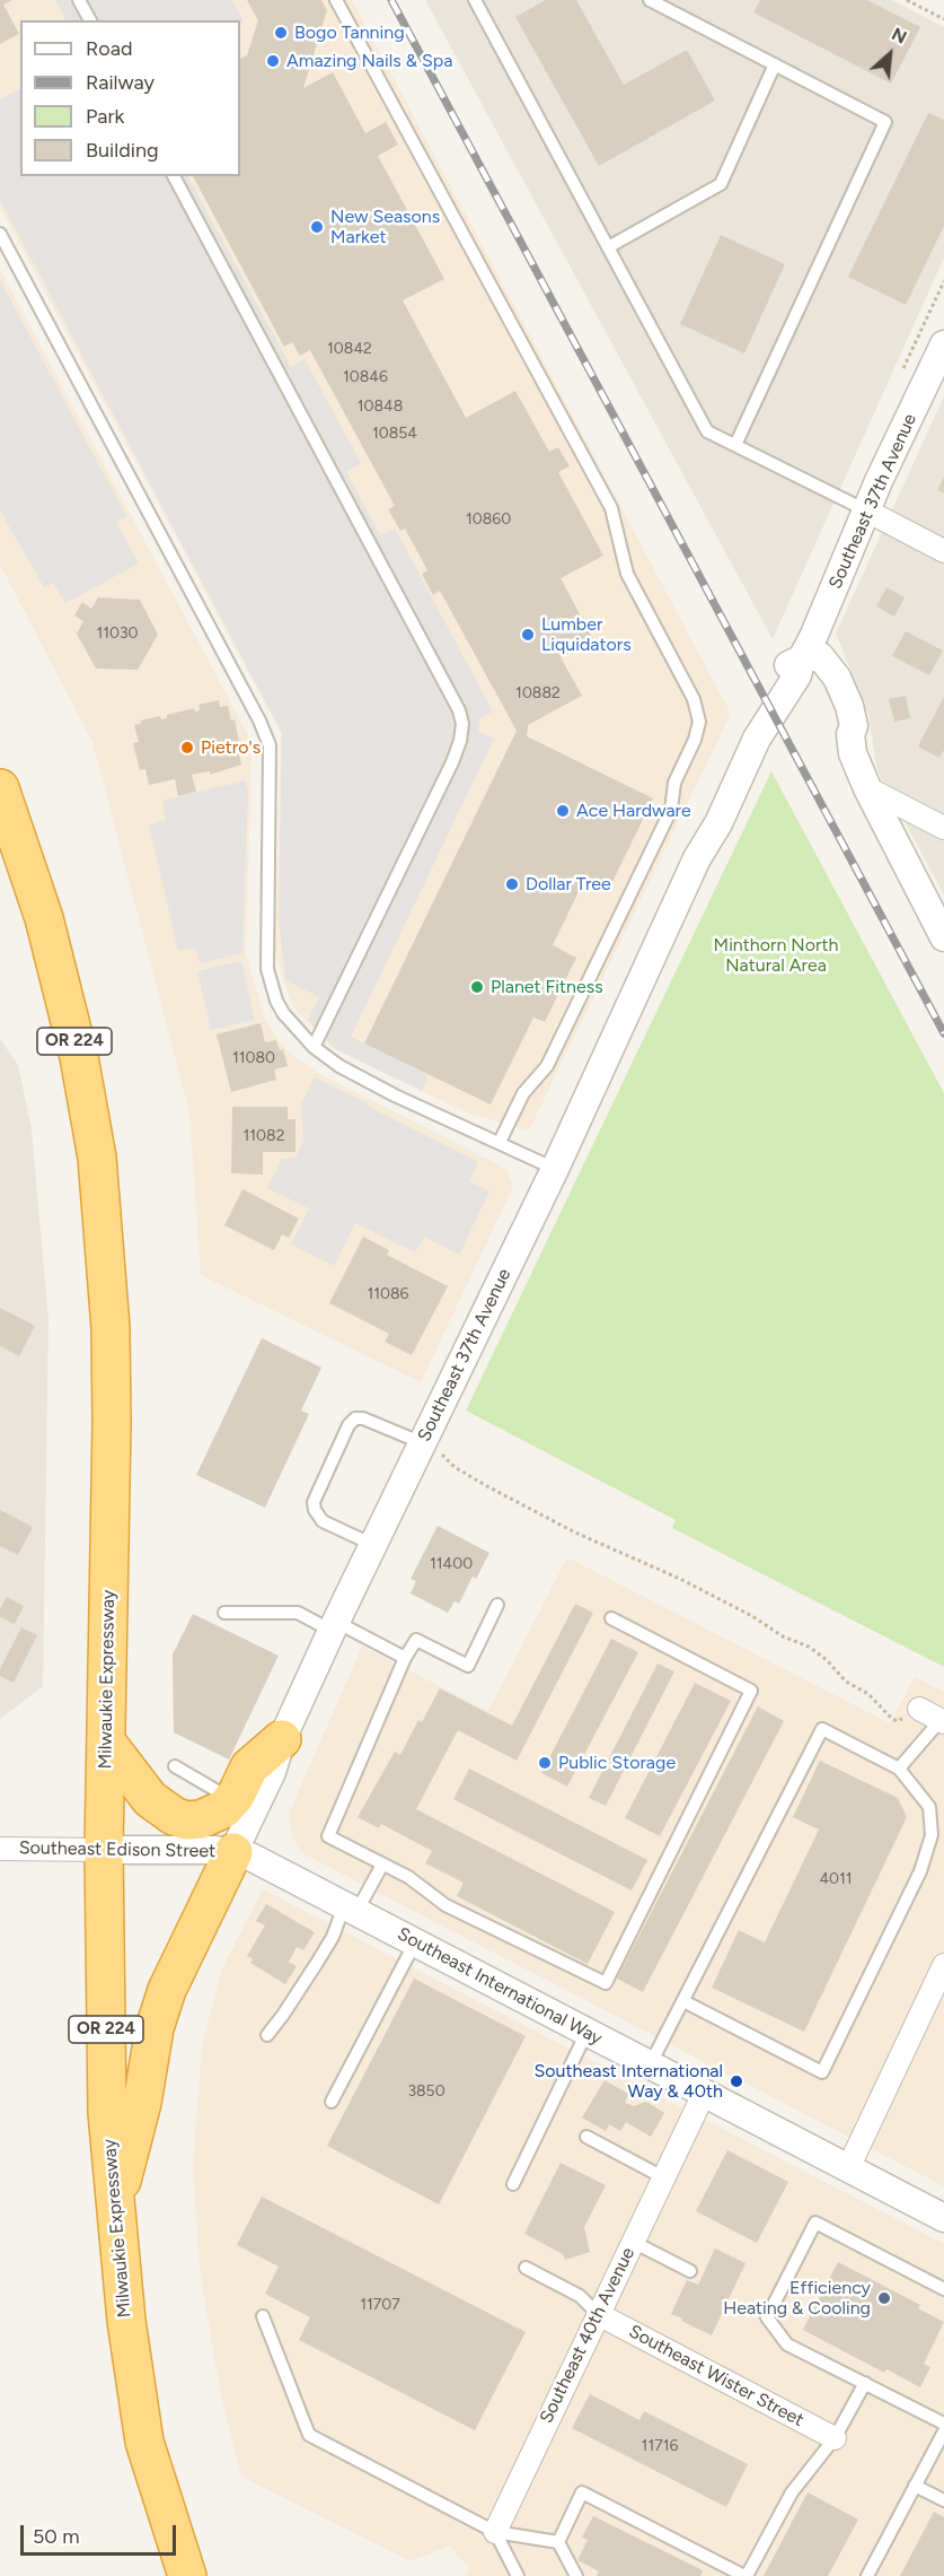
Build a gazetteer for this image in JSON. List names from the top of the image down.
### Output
{
  "streets": {
    "highway": ["OR 224", "Milwaukie Expressway"],
    "street": [
      "Southeast 37th Avenue",
      "Southeast Edison Street",
      "Southeast International Way",
      "Southeast 40th Avenue",
      "Southeast Wister Street"
    ]
  },
  "crossings": [
    ["Southeast 37th Avenue", "Southeast Edison Street"],
    ["Southeast 37th Avenue", "Southeast International Way"],
    ["Milwaukie Expressway", "Southeast Edison Street"],
    ["Southeast Edison Street", "Southeast International Way"],
    ["Southeast International Way", "Southeast 40th Avenue"],
    ["Southeast 40th Avenue", "Southeast Wister Street"]
  ],
  "parks": ["Minthorn North Natural Area"],
  "places": [
    "Bogo Tanning",
    "Amazing Nails & Spa",
    "New Seasons Market",
    "Lumber Liquidators",
    "Pietro's",
    "Ace Hardware",
    "Dollar Tree",
    "Planet Fitness",
    "Public Storage",
    "Southeast International Way & 40th",
    "Efficiency Heating & Cooling"
  ],
  "house_numbers": [
    "10842",
    "10846",
    "10848",
    "10854",
    "10860",
    "11030",
    "10882",
    "11080",
    "11082",
    "11086",
    "11400",
    "4011",
    "3850",
    "11707",
    "11716"
  ],
  "legend": [
    "Road",
    "Railway",
    "Park",
    "Building"
  ],
  "scale_bar": "50 m",
  "north": "top right"
}
